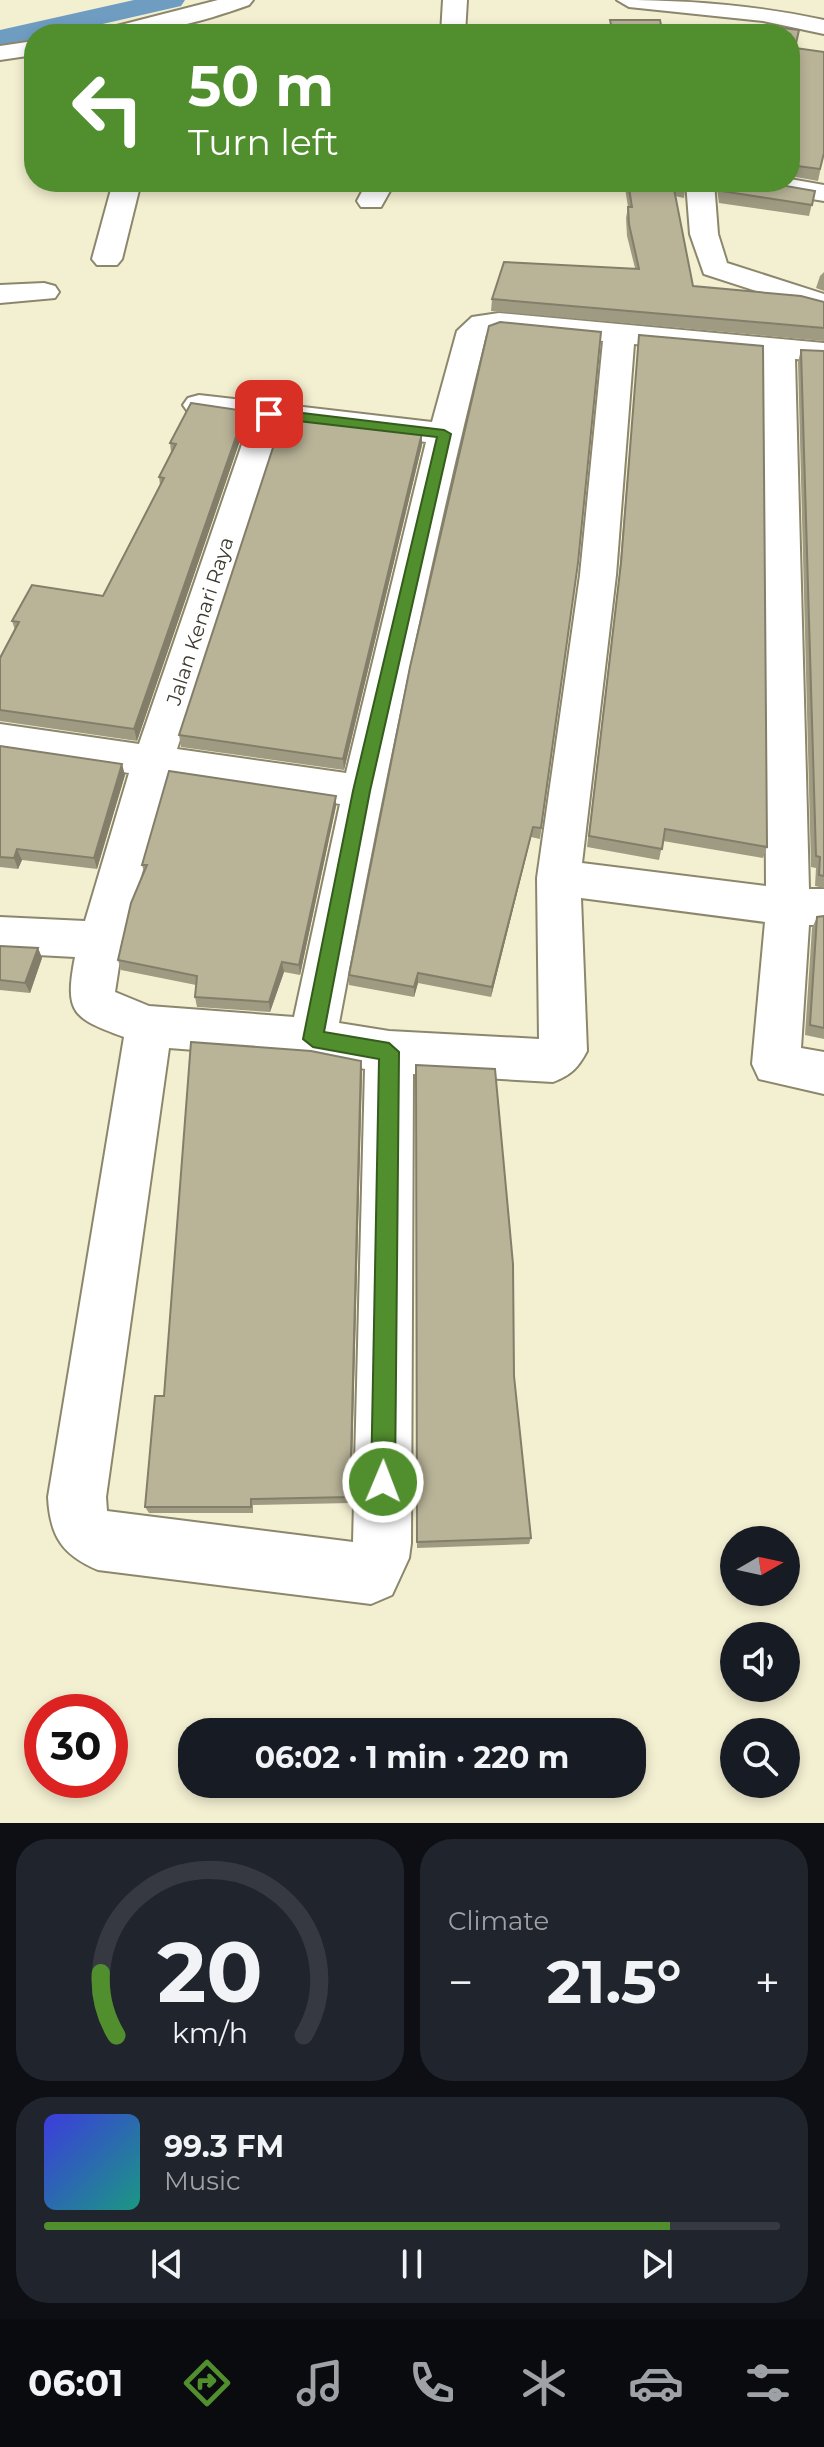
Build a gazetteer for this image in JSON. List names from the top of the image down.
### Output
{
  "streets": {
    "street": ["Jalan Kenari Raya"]
  },
  "north": "right",
  "page": {
    "turn": ["50 m", "Turn left"],
    "limit": "30",
    "trip": "06:02 · 1 min · 220 m",
    "tile": "Climate",
    "heat": ["−", "21.5°", "+"],
    "song": ["99.3 FM", "Music"],
    "tabs": "06:01",
    "gauge": ["20", "km/h"]
  }
}
